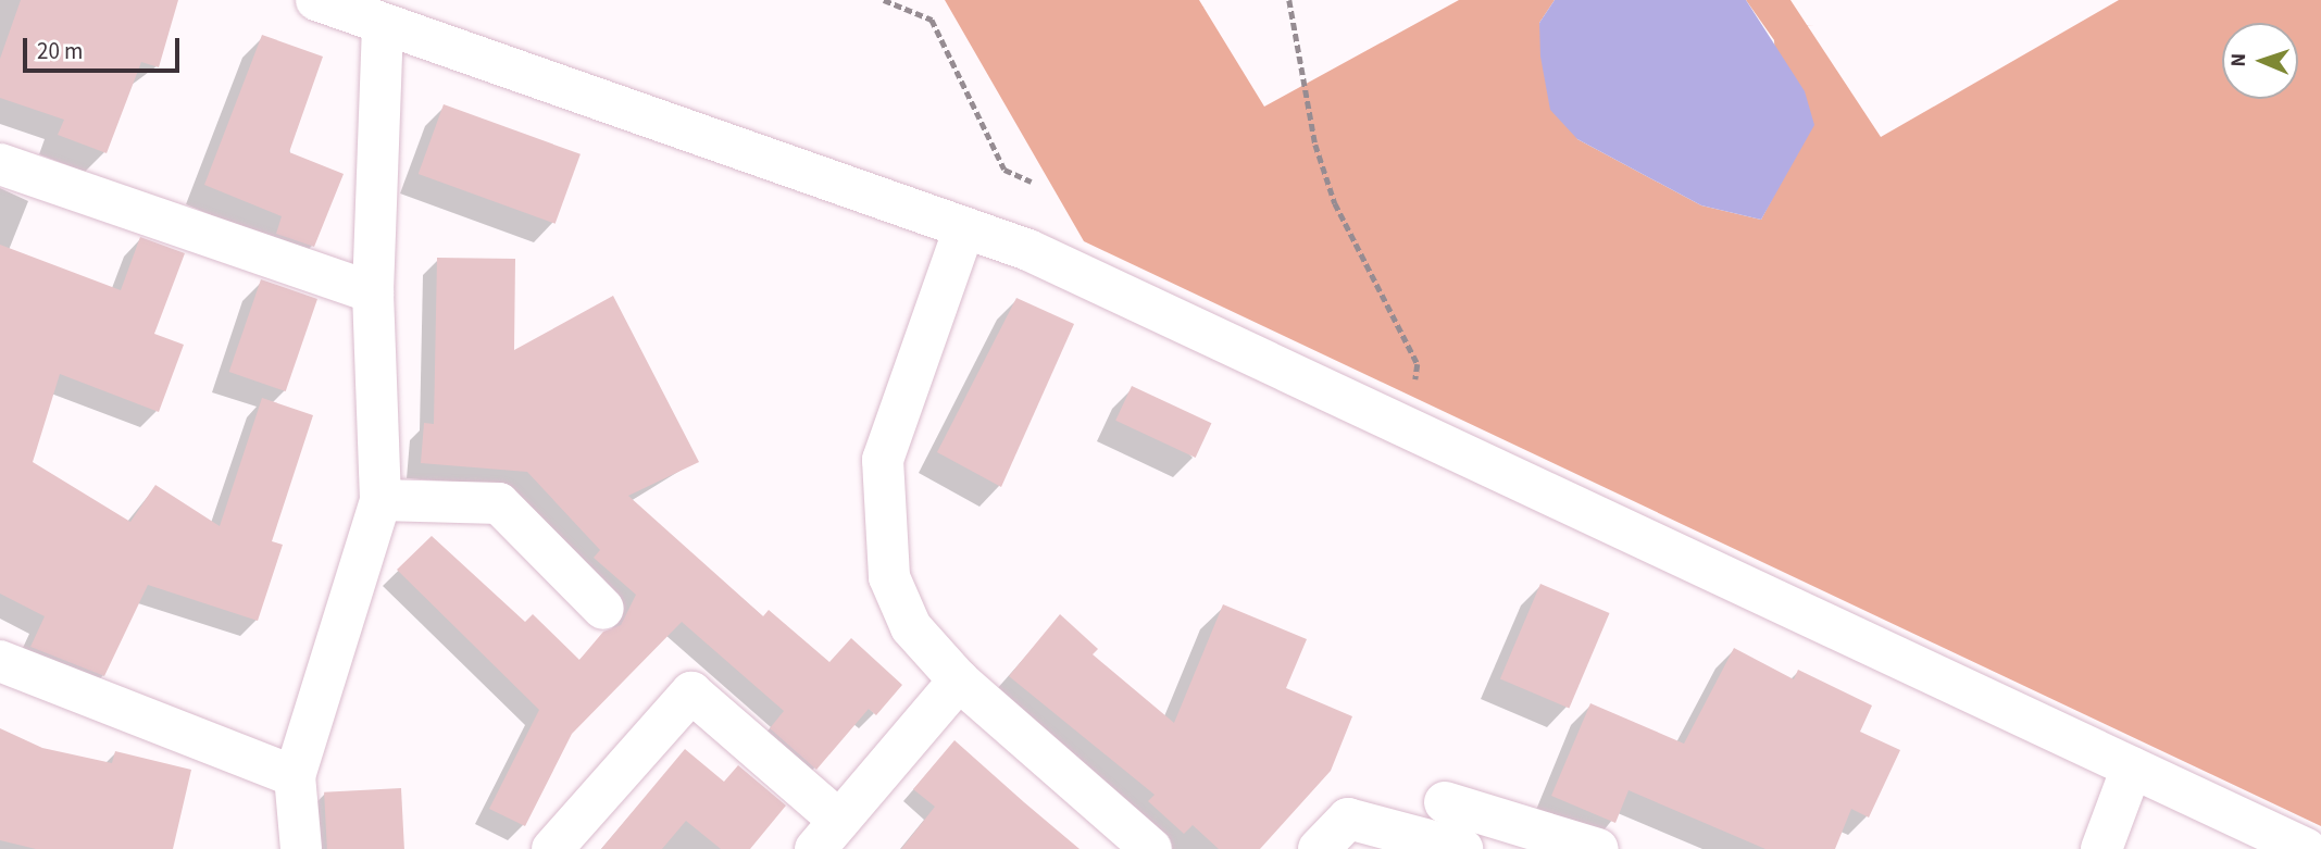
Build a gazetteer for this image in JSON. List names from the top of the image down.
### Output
{
  "scale_bar": "20 m",
  "north": "left"
}
